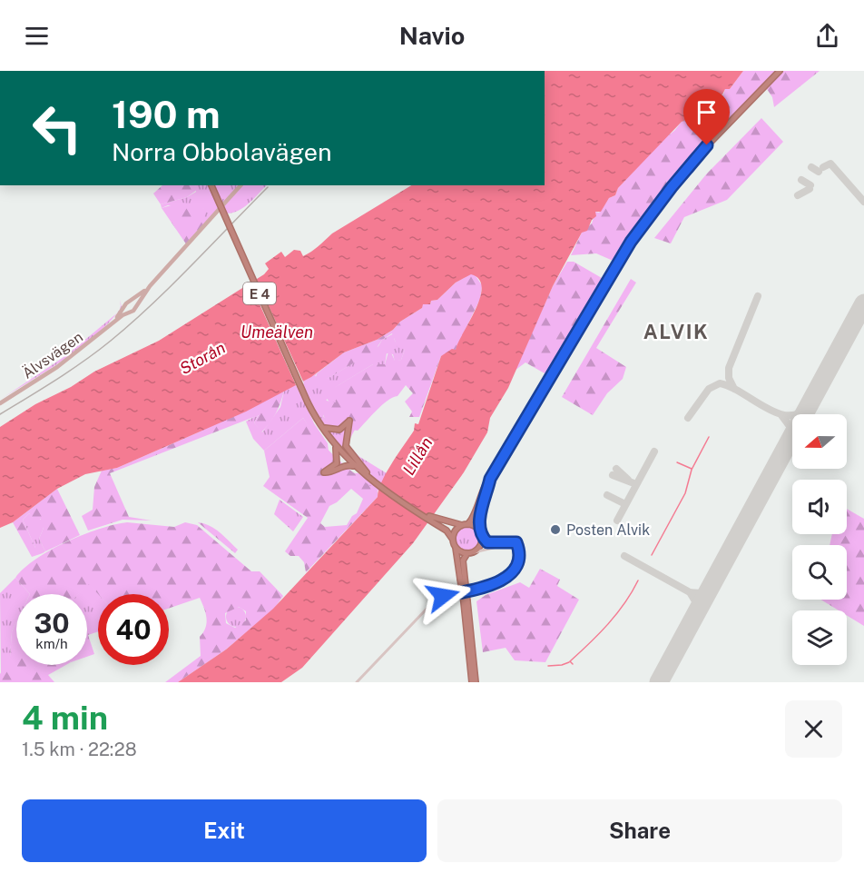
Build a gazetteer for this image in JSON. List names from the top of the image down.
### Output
{
  "streets": {
    "highway": ["E 4"],
    "main road": ["Älvsvägen"]
  },
  "districts": ["ALVIK"],
  "water": ["Umeälven", "Storån", "Lillån"],
  "places": ["Posten Alvik"],
  "north": "left",
  "page": {
    "header": "Navio",
    "turn": ["190 m", "Norra Obbolavägen"],
    "speed": "30 km/h",
    "limit": "40",
    "heading": ["4 min", "1.5 km · 22:28"],
    "buttons": ["Exit", "Share"]
  }
}
